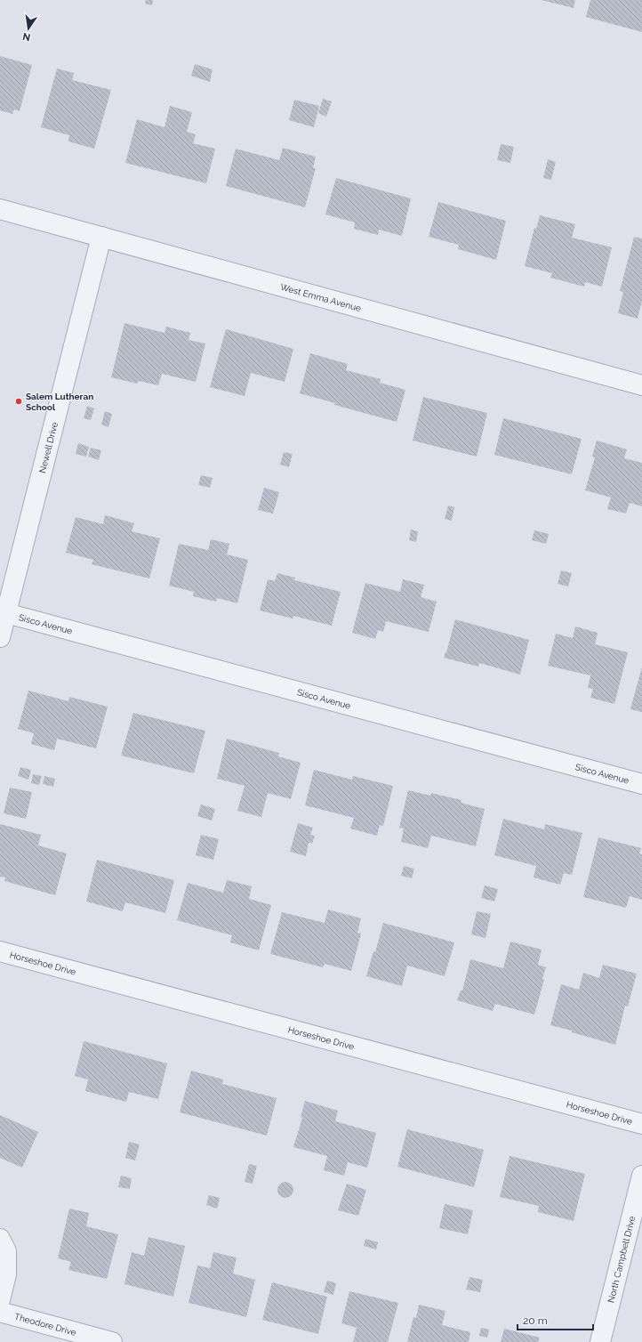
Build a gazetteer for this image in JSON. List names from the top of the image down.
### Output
{
  "streets": {
    "street": [
      "West Emma Avenue",
      "Newell Drive",
      "Sisco Avenue",
      "Horseshoe Drive",
      "North Campbell Drive",
      "Theodore Drive"
    ]
  },
  "crossings": [
    ["West Emma Avenue", "Newell Drive"],
    ["Newell Drive", "Sisco Avenue"]
  ],
  "places": ["Salem Lutheran School"],
  "scale_bar": "20 m",
  "north": "bottom"
}
